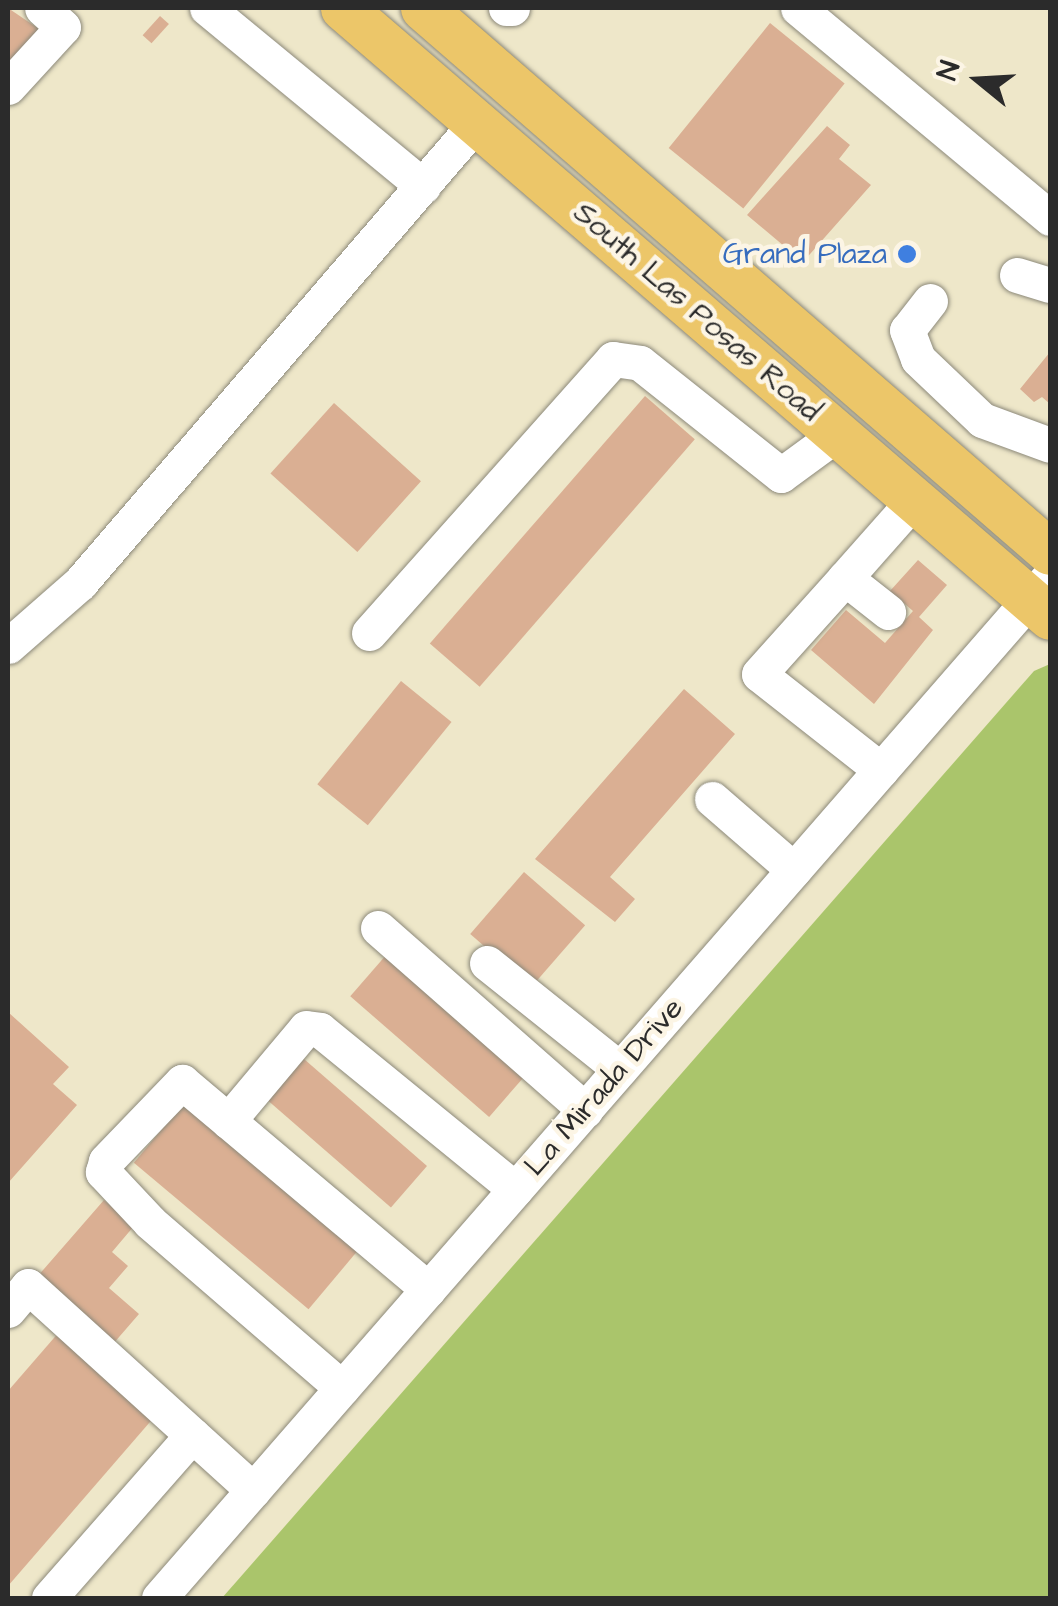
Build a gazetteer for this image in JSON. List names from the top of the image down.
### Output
{
  "streets": {
    "main road": ["South Las Posas Road"],
    "street": ["La Mirada Drive"]
  },
  "crossings": [
    ["South Las Posas Road", "La Mirada Drive"]
  ],
  "places": ["Grand Plaza"],
  "north": "left"
}
